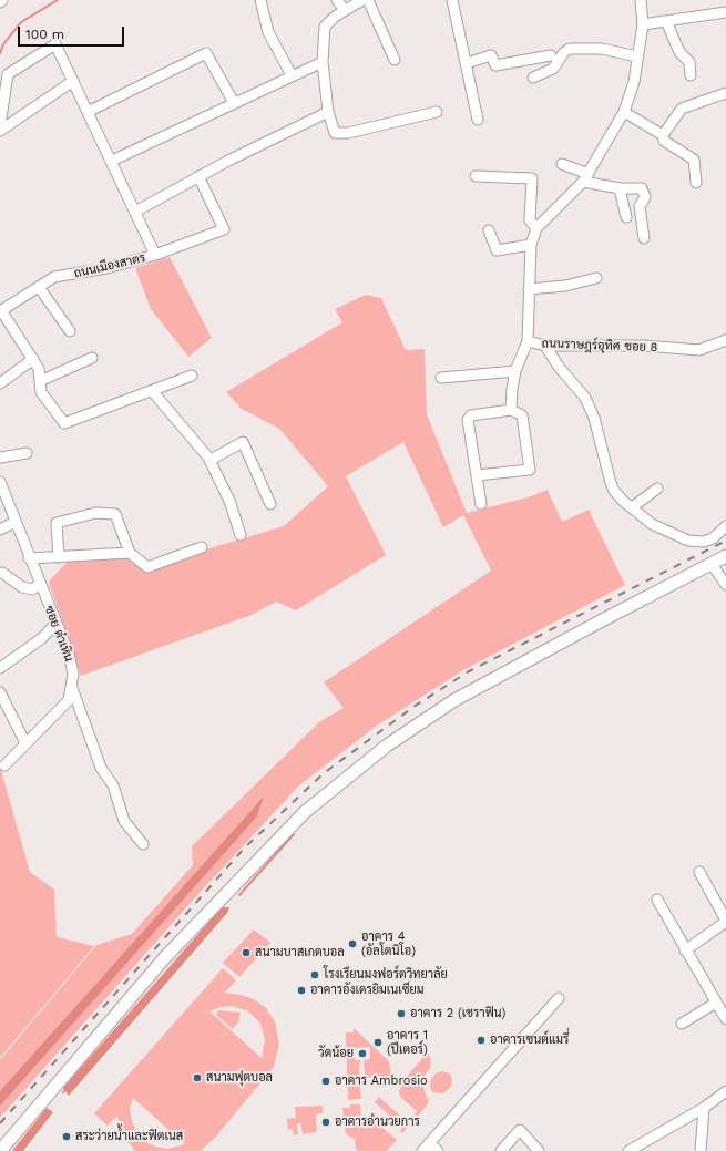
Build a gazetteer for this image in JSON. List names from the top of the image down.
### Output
{
  "streets": {
    "street": ["ถนนเมืองสาตร", "ถนนราษฎร์อุทิศ ซอย 8", "ซอย ต๋าเหิน"]
  },
  "places": [
    "อาคาร 4 (อัลโตนิโอ)",
    "สนามบาสเกตบอล",
    "โรงเรียนมงฟอร์ตวิทยาลัย",
    "อาคารอังเดรยิมเนเซียม",
    "อาคาร 2 (เซราฟิน)",
    "อาคารเซนต์แมรี่",
    "อาคาร 1 (ปีเตอร์)",
    "วัดน้อย",
    "สนามฟุตบอล",
    "อาคาร Ambrosio",
    "อาคารอำนวยการ",
    "สระว่ายน้ำและฟิตเนส"
  ],
  "scale_bar": "100 m"
}
